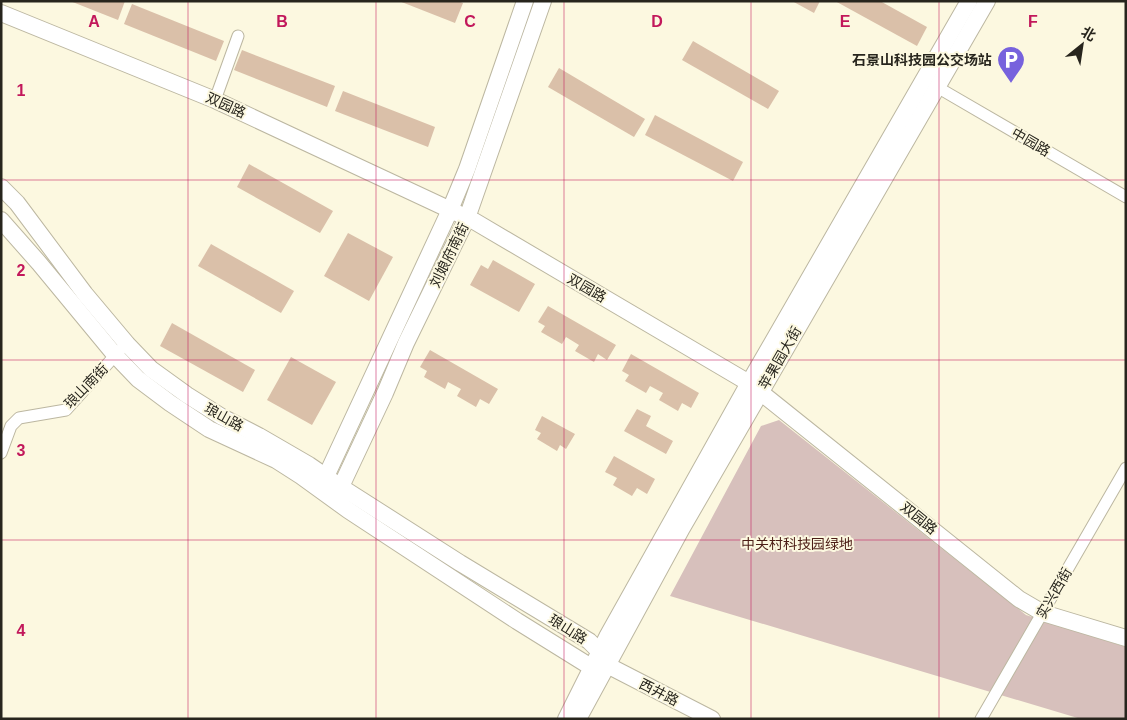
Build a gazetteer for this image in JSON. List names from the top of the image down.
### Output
{
  "streets": {
    "main road": [
      "双园路",
      "刘娘府南街",
      "苹果园大街",
      "琅山路",
      "西井路"
    ],
    "street": ["中园路", "琅山南街", "实兴西街"]
  },
  "crossings": [
    ["双园路", "刘娘府南街"],
    ["双园路", "苹果园大街"],
    ["双园路", "实兴西街"],
    ["中园路", "苹果园大街"],
    ["刘娘府南街", "琅山路"],
    ["苹果园大街", "琅山路"],
    ["苹果园大街", "西井路"],
    ["琅山南街", "琅山路"],
    ["琅山路", "西井路"]
  ],
  "parks": ["中关村科技园绿地"],
  "places": {
    "parking": ["石景山科技园公交场站"]
  },
  "north": "top right",
  "grid": {
    "columns": [
      "A",
      "B",
      "C",
      "D",
      "E",
      "F"
    ],
    "rows": [
      "1",
      "2",
      "3",
      "4"
    ]
  }
}
